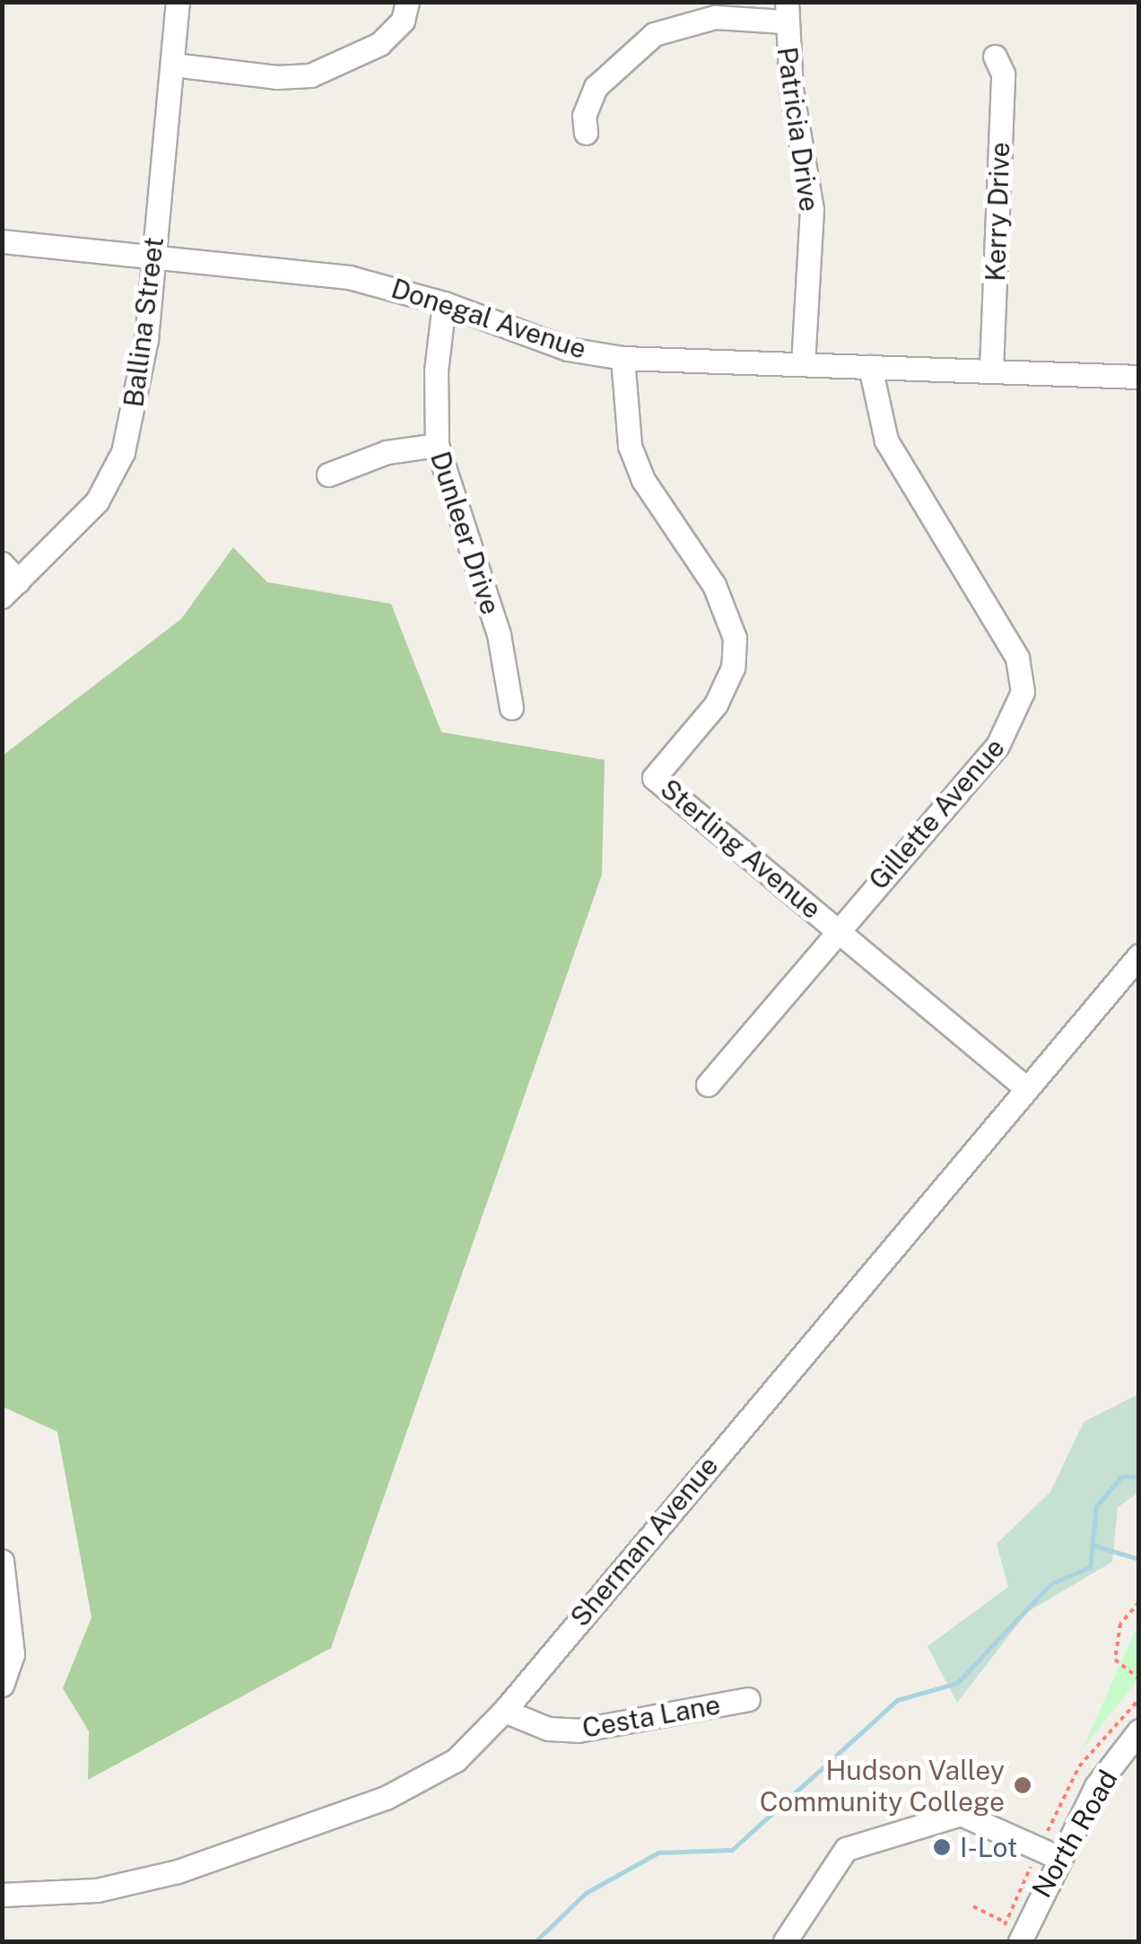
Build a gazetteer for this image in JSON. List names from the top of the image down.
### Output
{
  "streets": {
    "street": [
      "Patricia Drive",
      "Kerry Drive",
      "Donegal Avenue",
      "Ballina Street",
      "Dunleer Drive",
      "Gillette Avenue",
      "Sterling Avenue",
      "Sherman Avenue",
      "Cesta Lane",
      "North Road"
    ]
  },
  "crossings": [
    ["Patricia Drive", "Donegal Avenue"],
    ["Kerry Drive", "Donegal Avenue"],
    ["Donegal Avenue", "Ballina Street"],
    ["Donegal Avenue", "Dunleer Drive"],
    ["Donegal Avenue", "Gillette Avenue"],
    ["Donegal Avenue", "Sterling Avenue"],
    ["Gillette Avenue", "Sterling Avenue"],
    ["Sterling Avenue", "Sherman Avenue"],
    ["Sherman Avenue", "Cesta Lane"]
  ],
  "places": ["Hudson Valley Community College", "I-Lot"]
}
